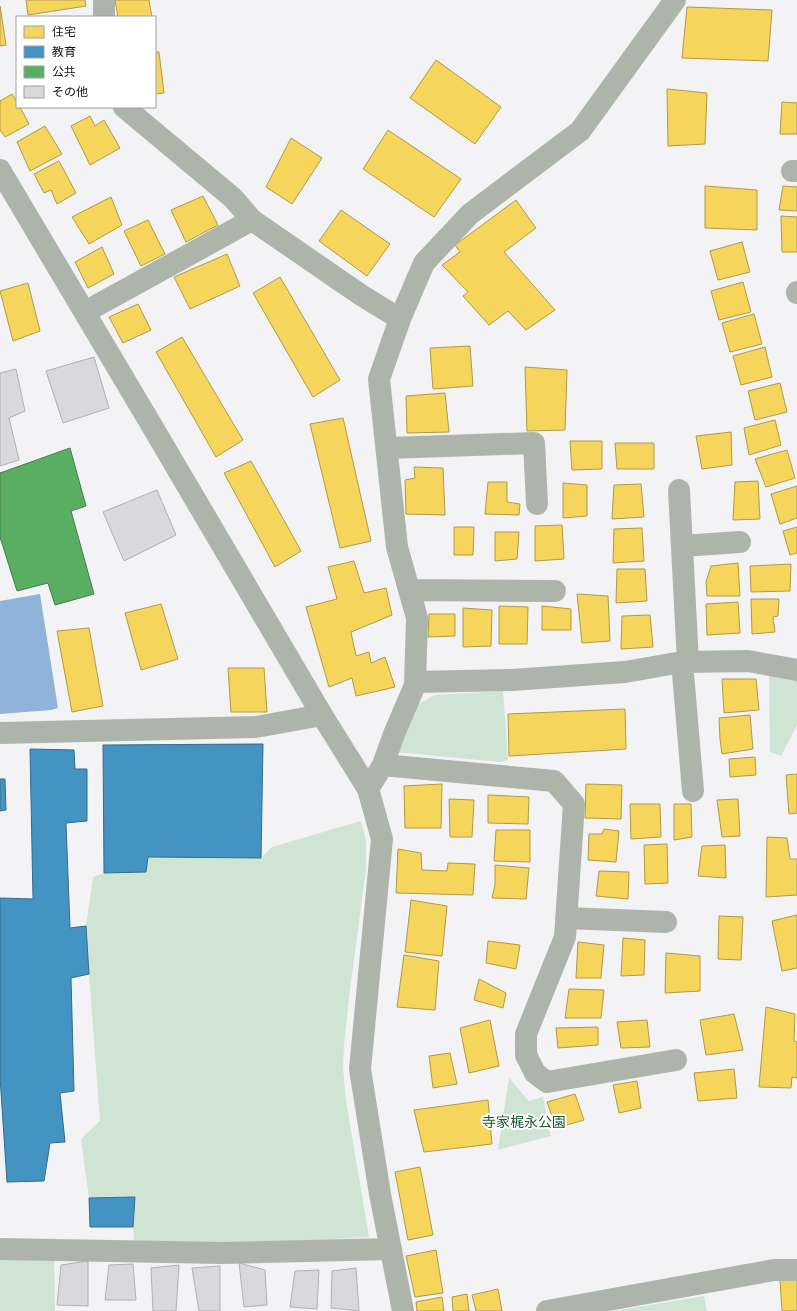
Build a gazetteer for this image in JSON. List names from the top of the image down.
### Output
{
  "parks": ["寺家梶永公園"],
  "legend": [
    "住宅",
    "教育",
    "公共",
    "その他"
  ]
}
